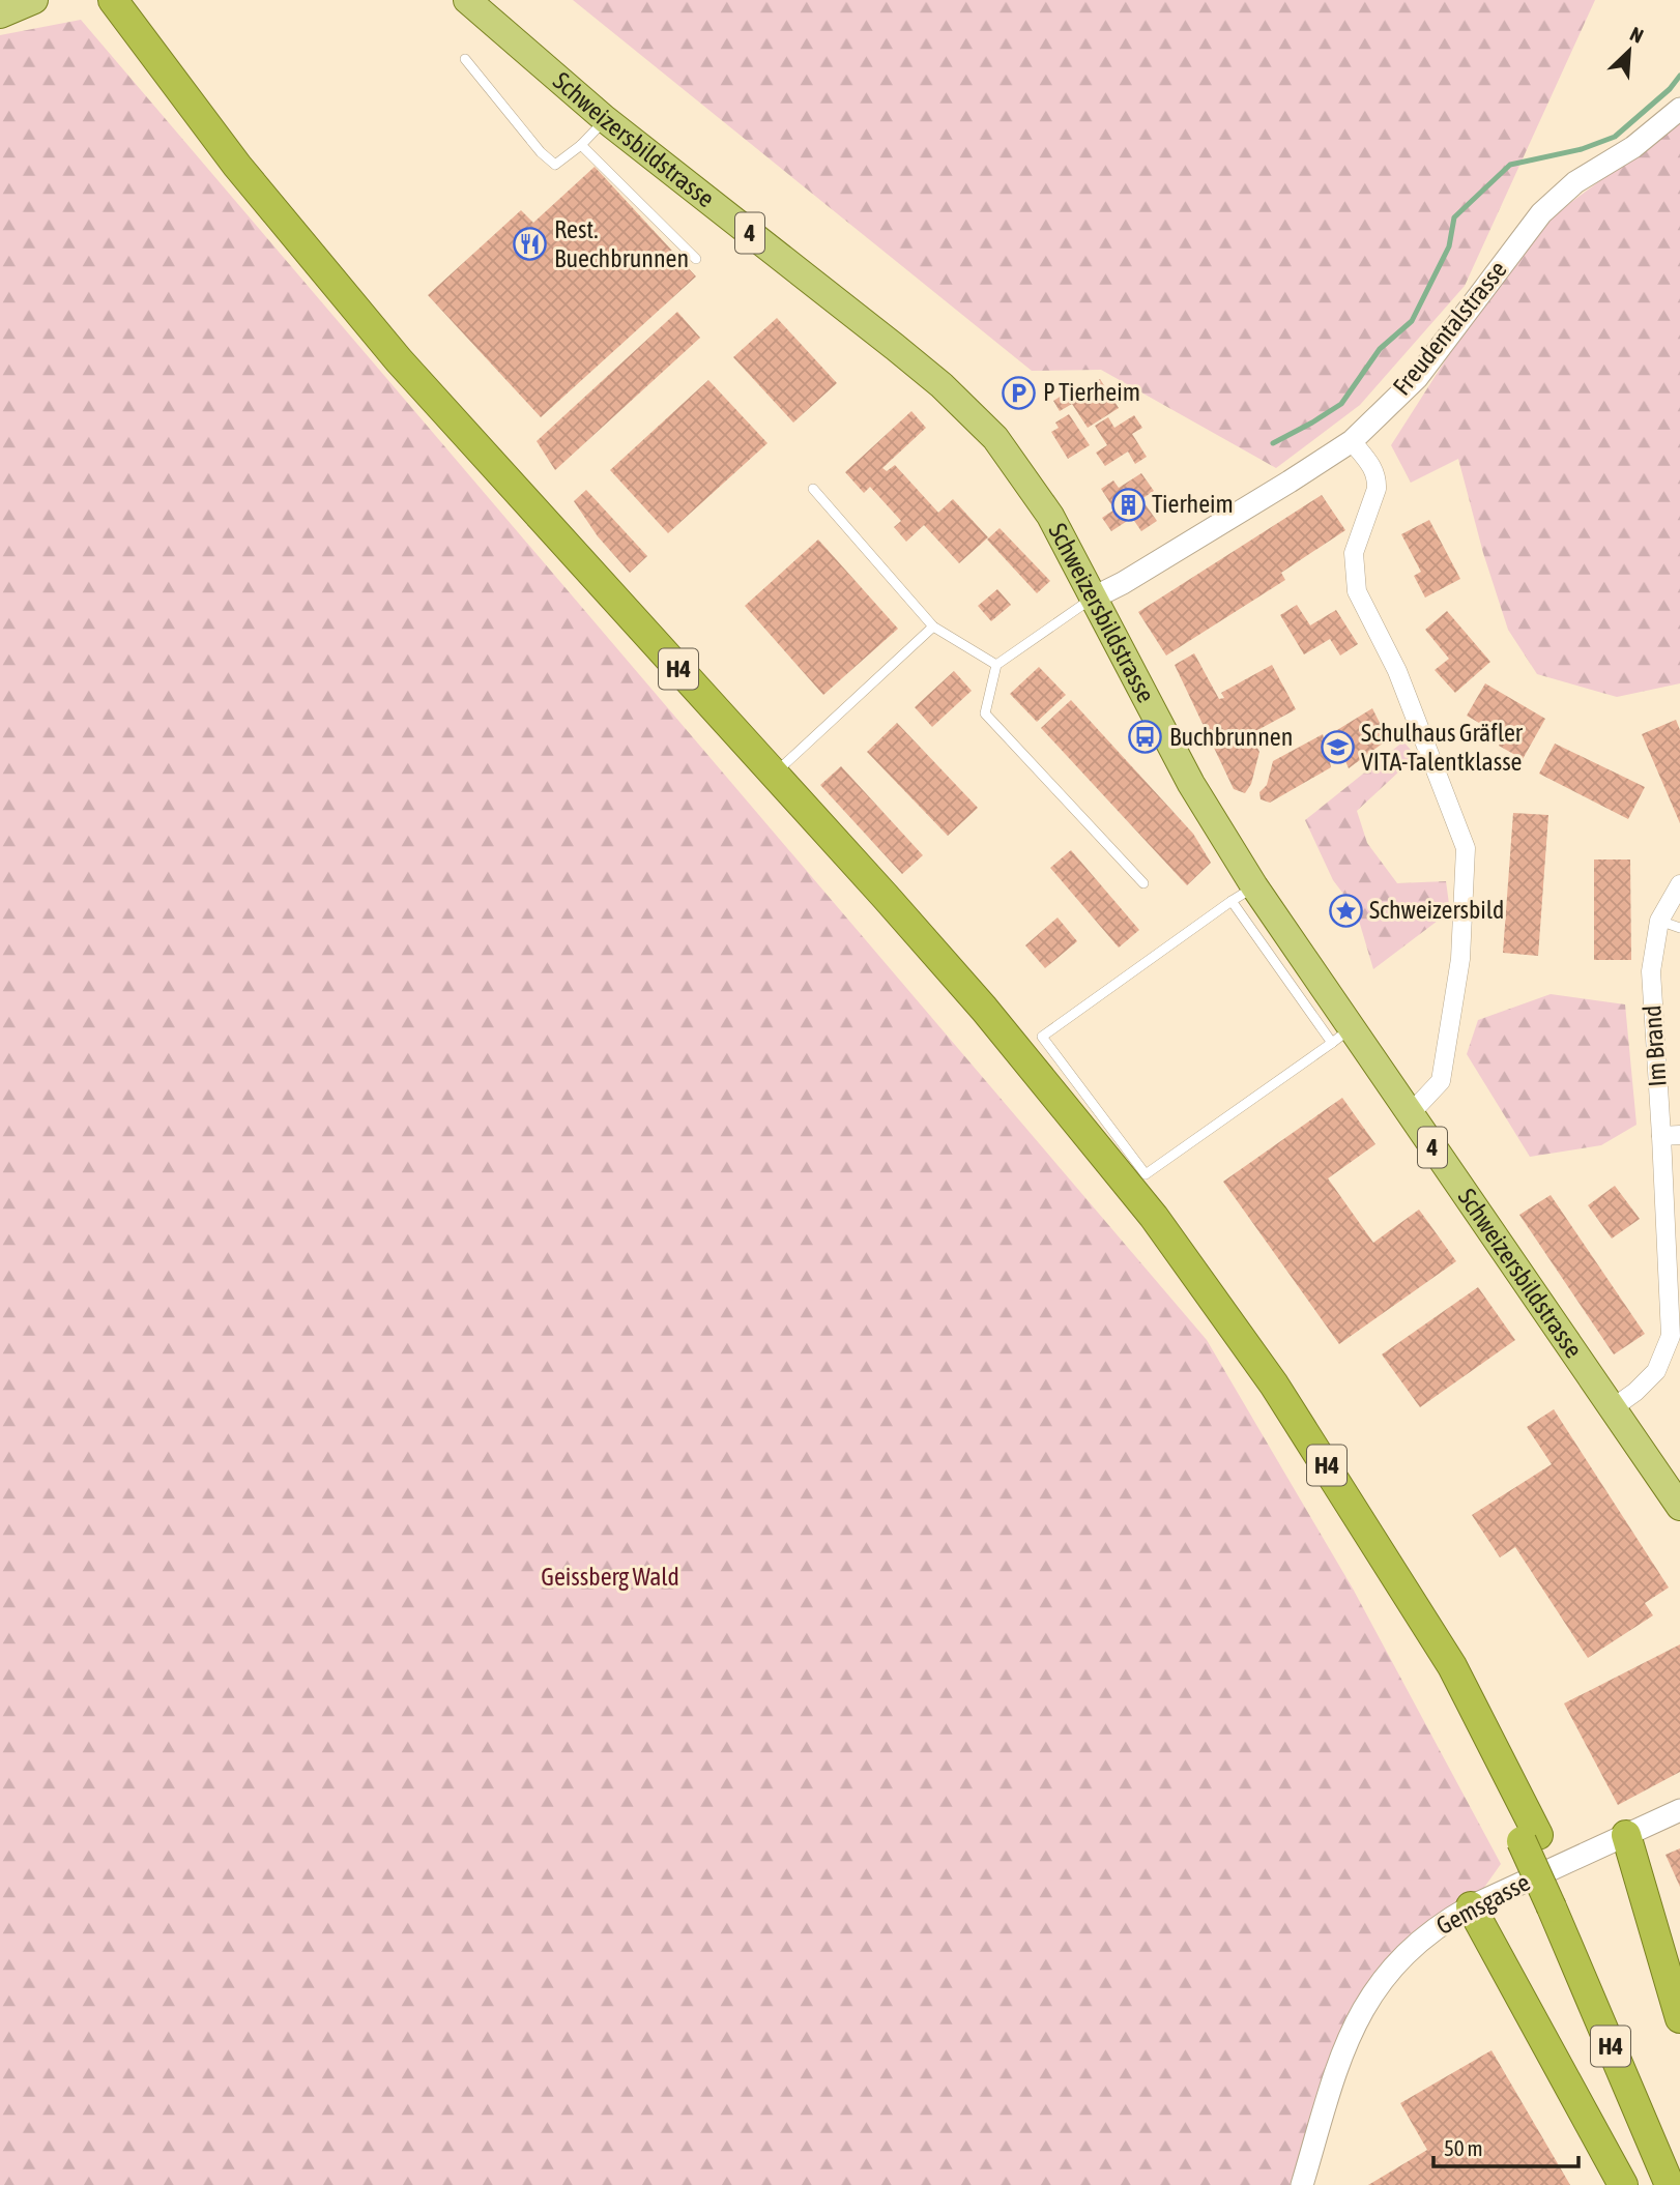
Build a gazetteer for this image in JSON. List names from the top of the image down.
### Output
{
  "streets": {
    "highway": ["H4"],
    "main road": ["Schweizersbildstrasse", "4"],
    "street": ["Freudentalstrasse", "Im Brand", "Gemsgasse"]
  },
  "crossings": [
    ["Schweizersbildstrasse", "Freudentalstrasse"],
    ["Schweizersbildstrasse", "Im Brand"]
  ],
  "parks": ["Geissberg Wald"],
  "places": {
    "restaurant": ["Rest. Buechbrunnen"],
    "parking": ["P Tierheim"],
    "building": ["Tierheim"],
    "bus stop": ["Buchbrunnen"],
    "school or university": ["Schulhaus Gräfler VITA-Talentklasse"],
    "place": ["Schweizersbild"]
  },
  "scale_bar": "50 m",
  "north": "top right"
}
